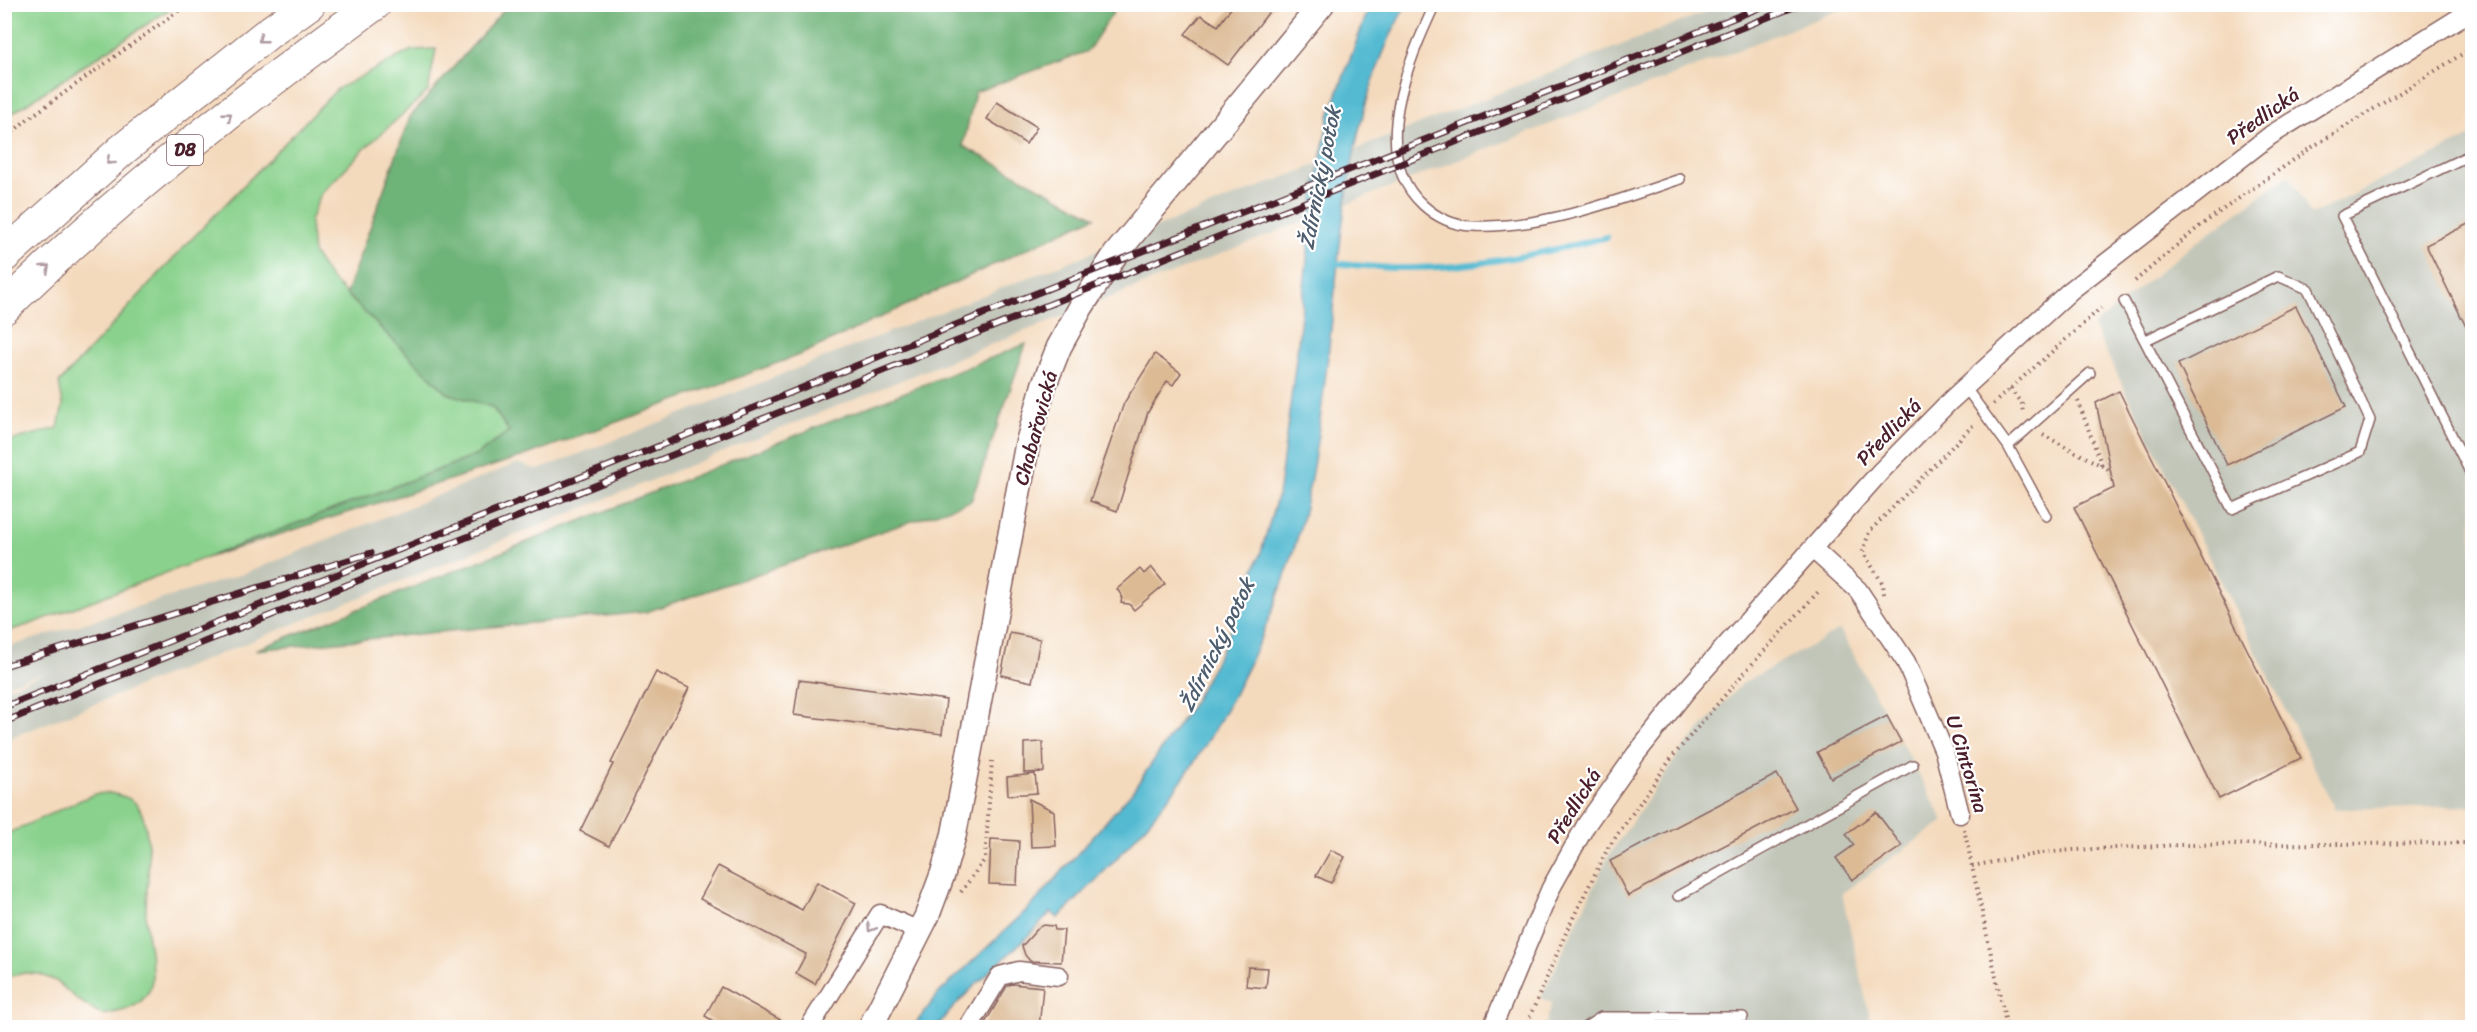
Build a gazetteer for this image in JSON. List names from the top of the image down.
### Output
{
  "streets": {
    "highway": ["D8"],
    "main road": ["Chabařovická"],
    "street": ["Předlická", "U Cintorína"]
  },
  "crossings": [
    ["Předlická", "U Cintorína"]
  ],
  "water": ["Ždírnický potok"]
}
